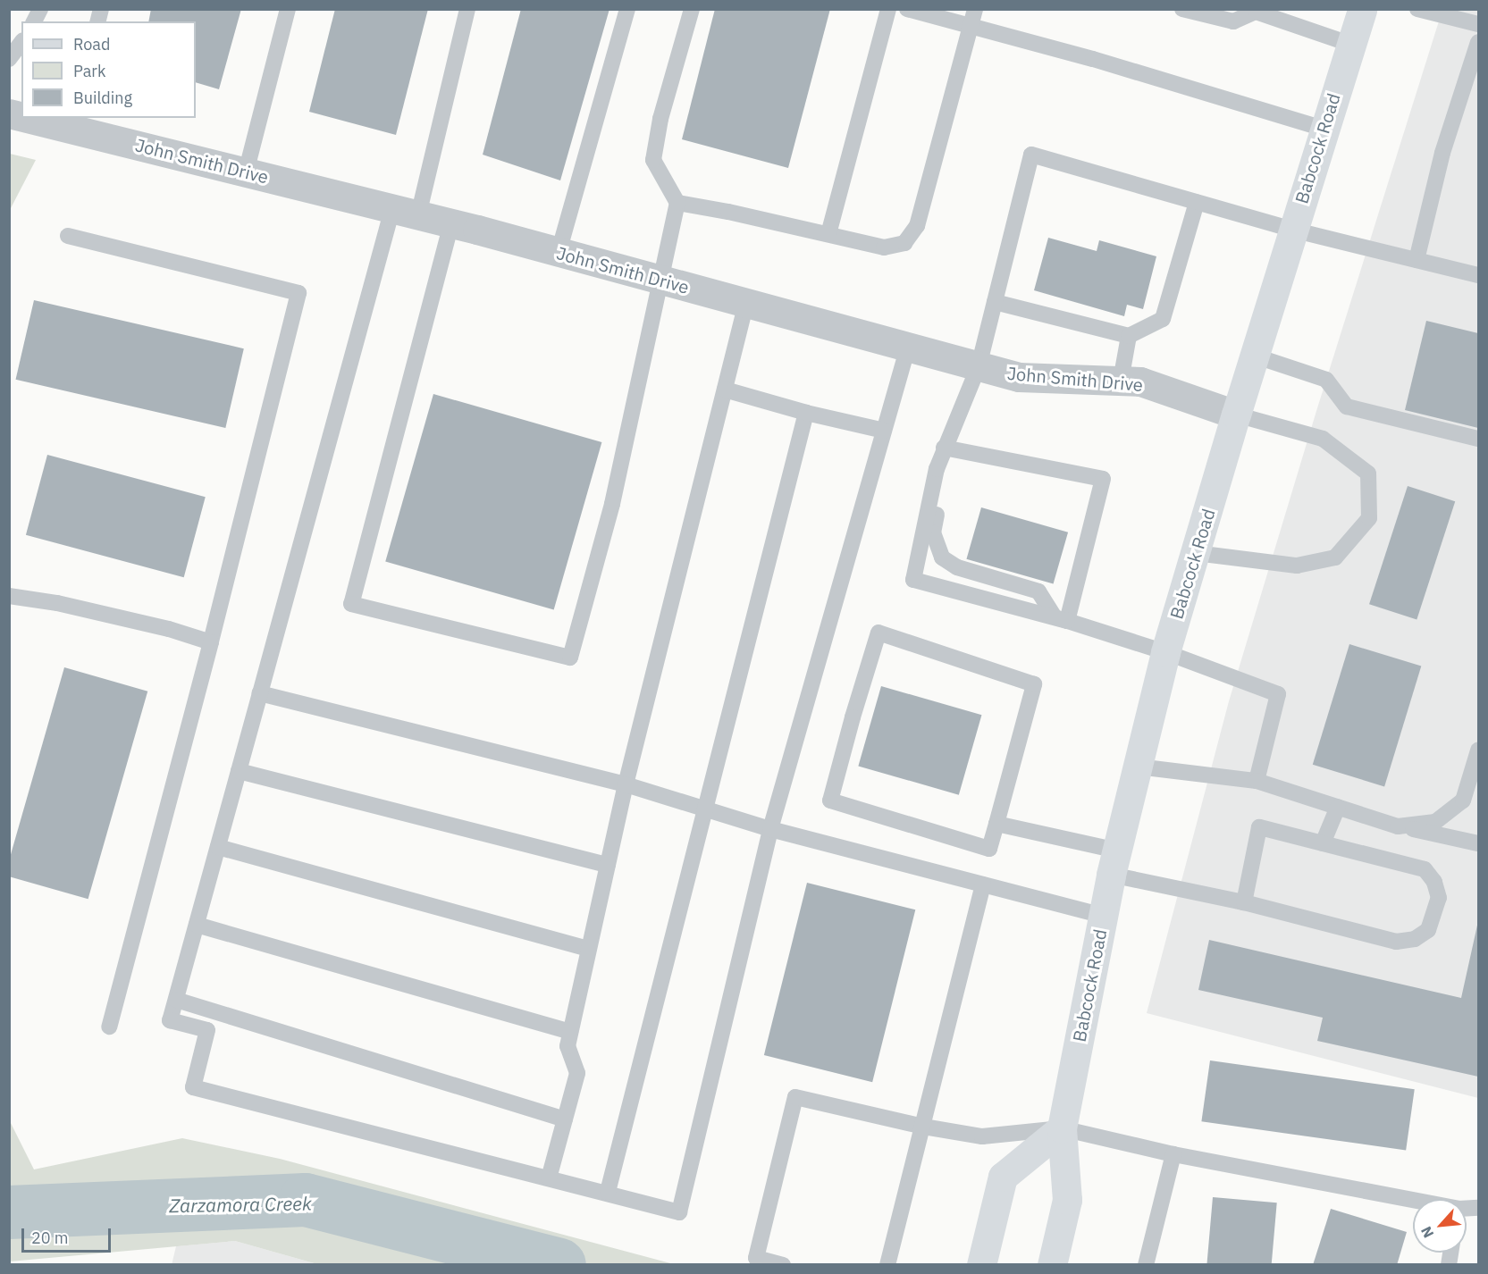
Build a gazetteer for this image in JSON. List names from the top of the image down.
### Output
{
  "streets": {
    "main road": ["Babcock Road"],
    "street": ["John Smith Drive"]
  },
  "crossings": [
    ["Babcock Road", "John Smith Drive"]
  ],
  "water": ["Zarzamora Creek"],
  "legend": ["Road", "Park", "Building"],
  "scale_bar": "20 m",
  "north": "bottom left"
}
